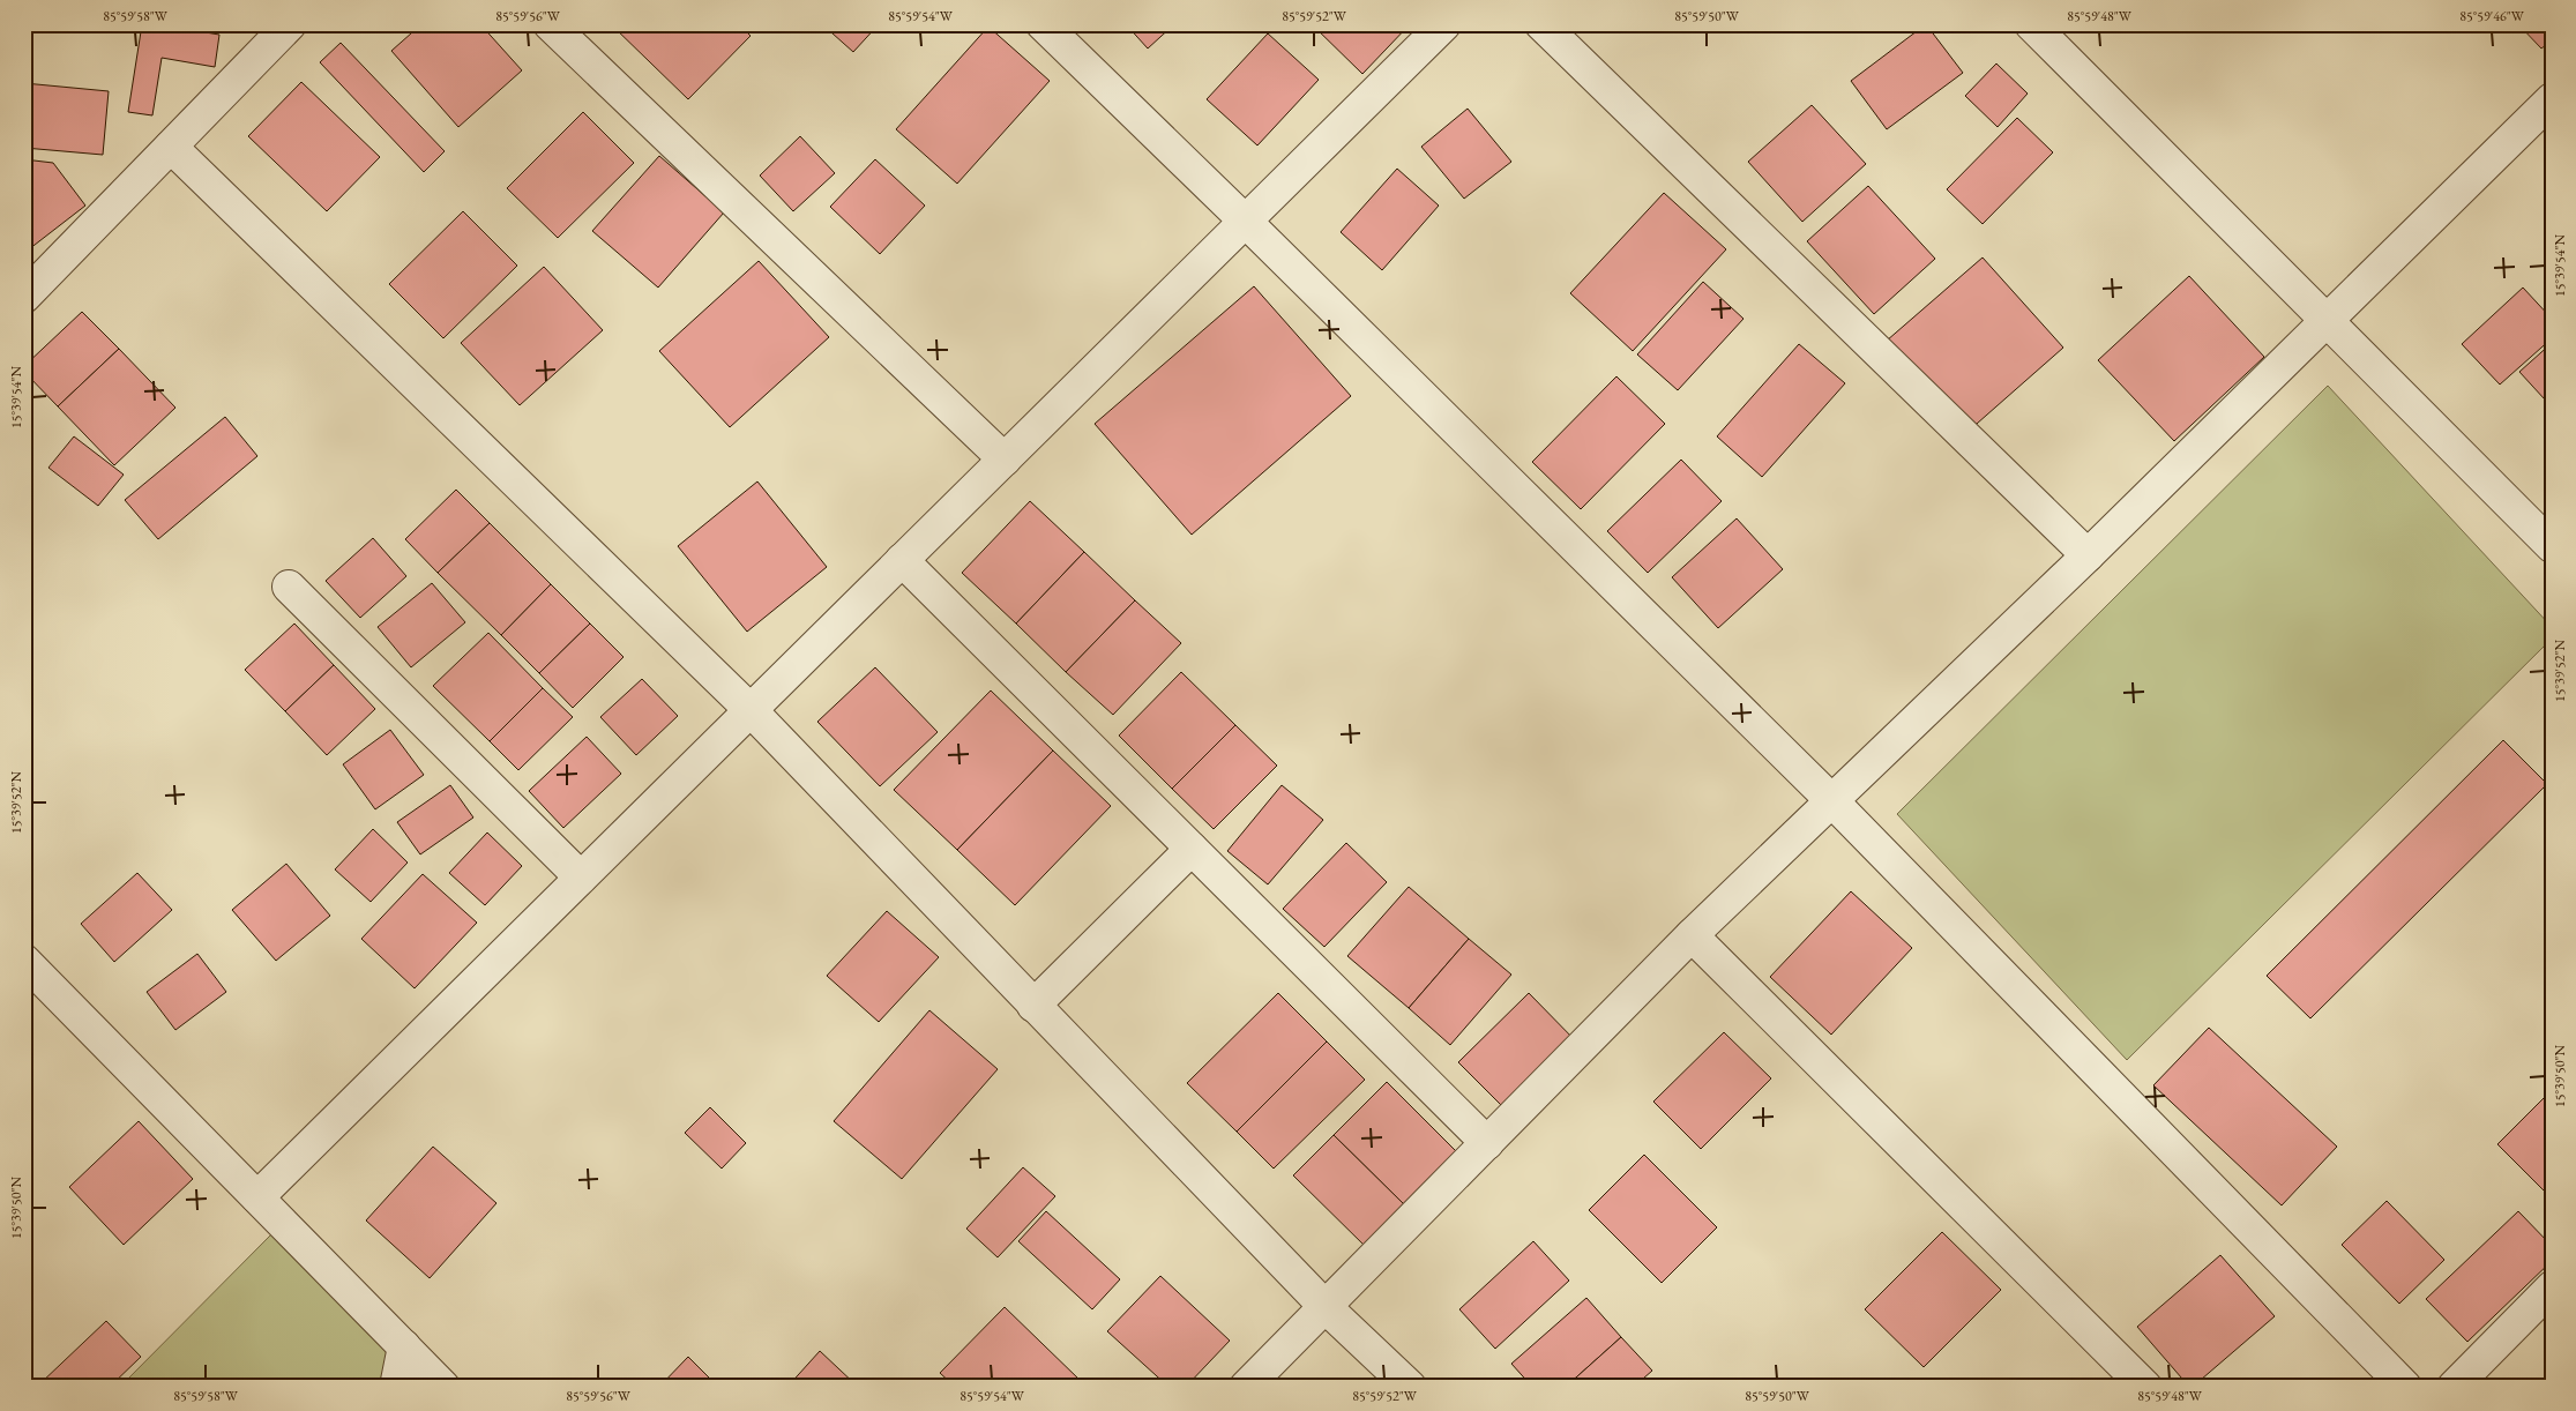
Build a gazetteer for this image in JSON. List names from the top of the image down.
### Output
{
  "coordinates": [
    "85°59'58\"W",
    "85°59'56\"W",
    "85°59'54\"W",
    "85°59'52\"W",
    "85°59'50\"W",
    "85°59'48\"W",
    "85°59'46\"W",
    "15°39'54\"N",
    "15°39'52\"N",
    "15°39'50\"N"
  ]
}
